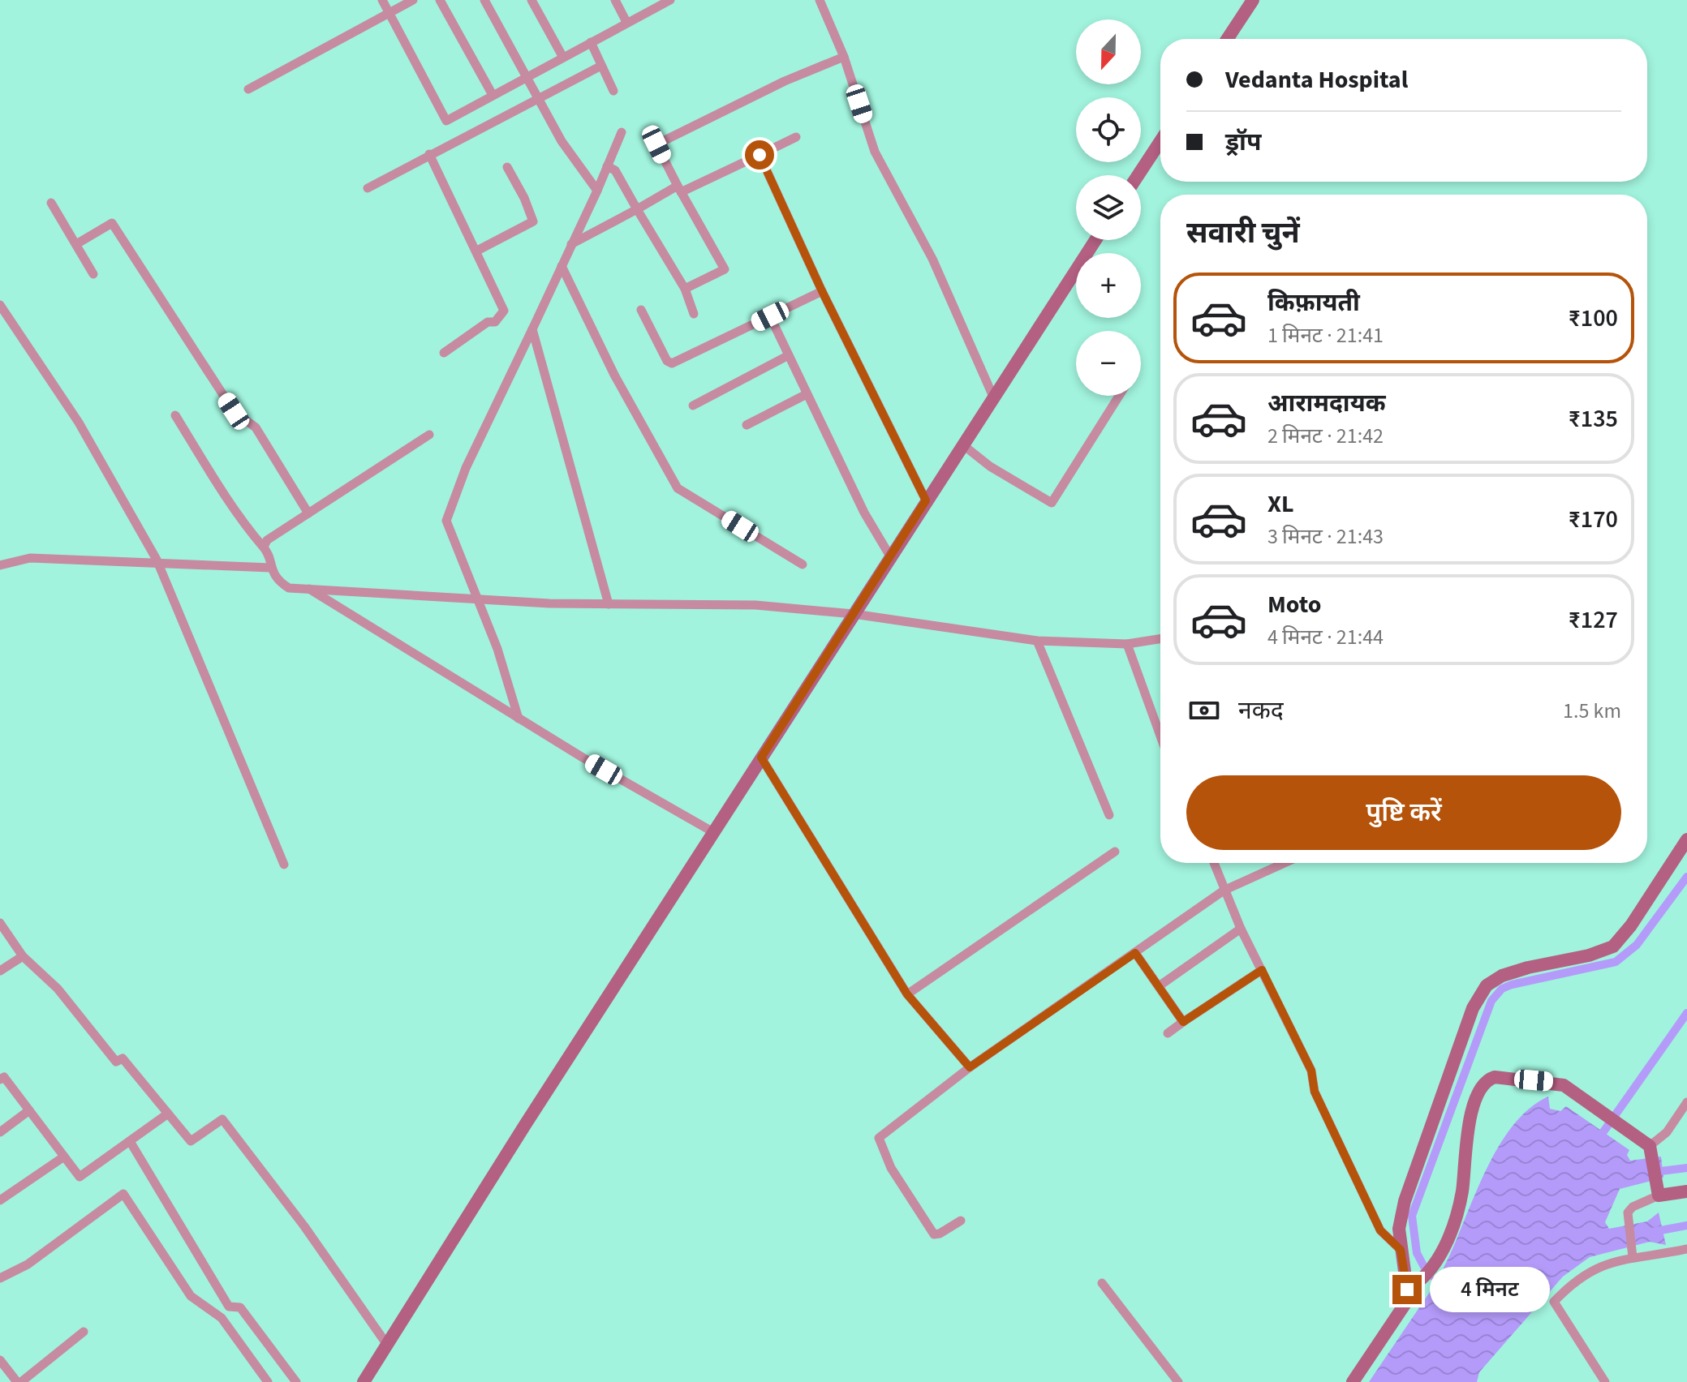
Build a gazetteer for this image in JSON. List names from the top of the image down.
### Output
{
  "north": "bottom",
  "page": {
    "map_buttons": ["+", "−"],
    "banner": ["Vedanta Hospital", "ड्रॉप"],
    "heading": "सवारी चुनें",
    "list": [
      {
        "name": "किफ़ायती",
        "note": "1 मिनट · 21:41",
        "value": "₹100"
      },
      {
        "name": "आरामदायक",
        "note": "2 मिनट · 21:42",
        "value": "₹135"
      },
      {
        "name": "XL",
        "note": "3 मिनट · 21:43",
        "value": "₹170"
      },
      {
        "name": "Moto",
        "note": "4 मिनट · 21:44",
        "value": "₹127"
      }
    ],
    "pay": ["नकद", "1.5 km"],
    "buttons": "पुष्टि करें",
    "bubble": "4 मिनट"
  }
}
